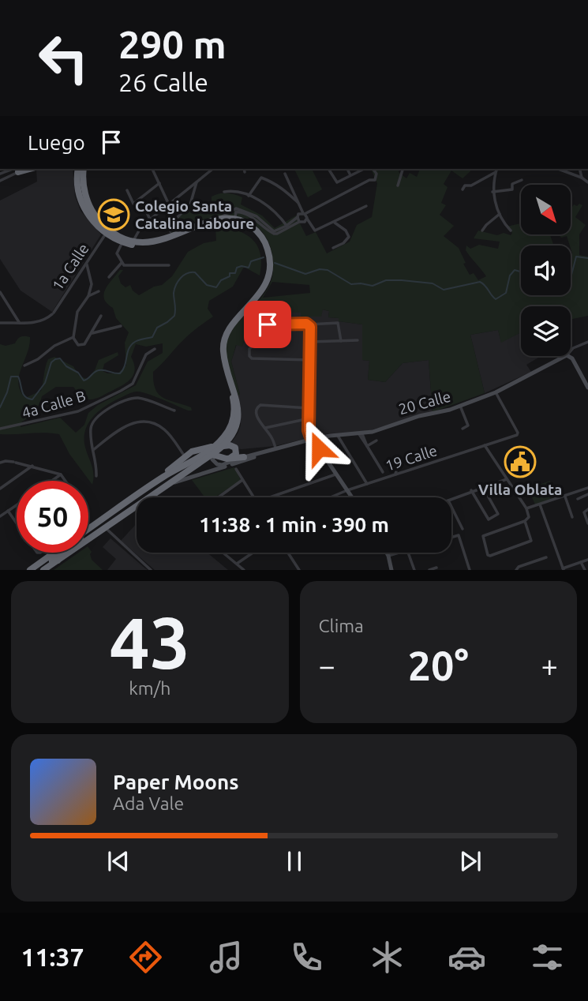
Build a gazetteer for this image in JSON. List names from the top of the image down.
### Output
{
  "streets": {
    "main road": ["20 Calle"],
    "street": ["1a Calle", "4a Calle B", "19 Calle"]
  },
  "crossings": [
    ["20 Calle", "19 Calle"]
  ],
  "places": {
    "school or university": ["Colegio Santa Catalina Laboure"],
    "public building": ["Villa Oblata"]
  },
  "north": "bottom right",
  "page": {
    "turn": ["290 m", "26 Calle"],
    "then": "Luego",
    "limit": "50",
    "trip": "11:38 · 1 min · 390 m",
    "tile": [
      ["43", "km/h"],
      "Clima"
    ],
    "heat": ["−", "20°", "+"],
    "song": ["Paper Moons", "Ada Vale"],
    "tabs": "11:37"
  }
}
